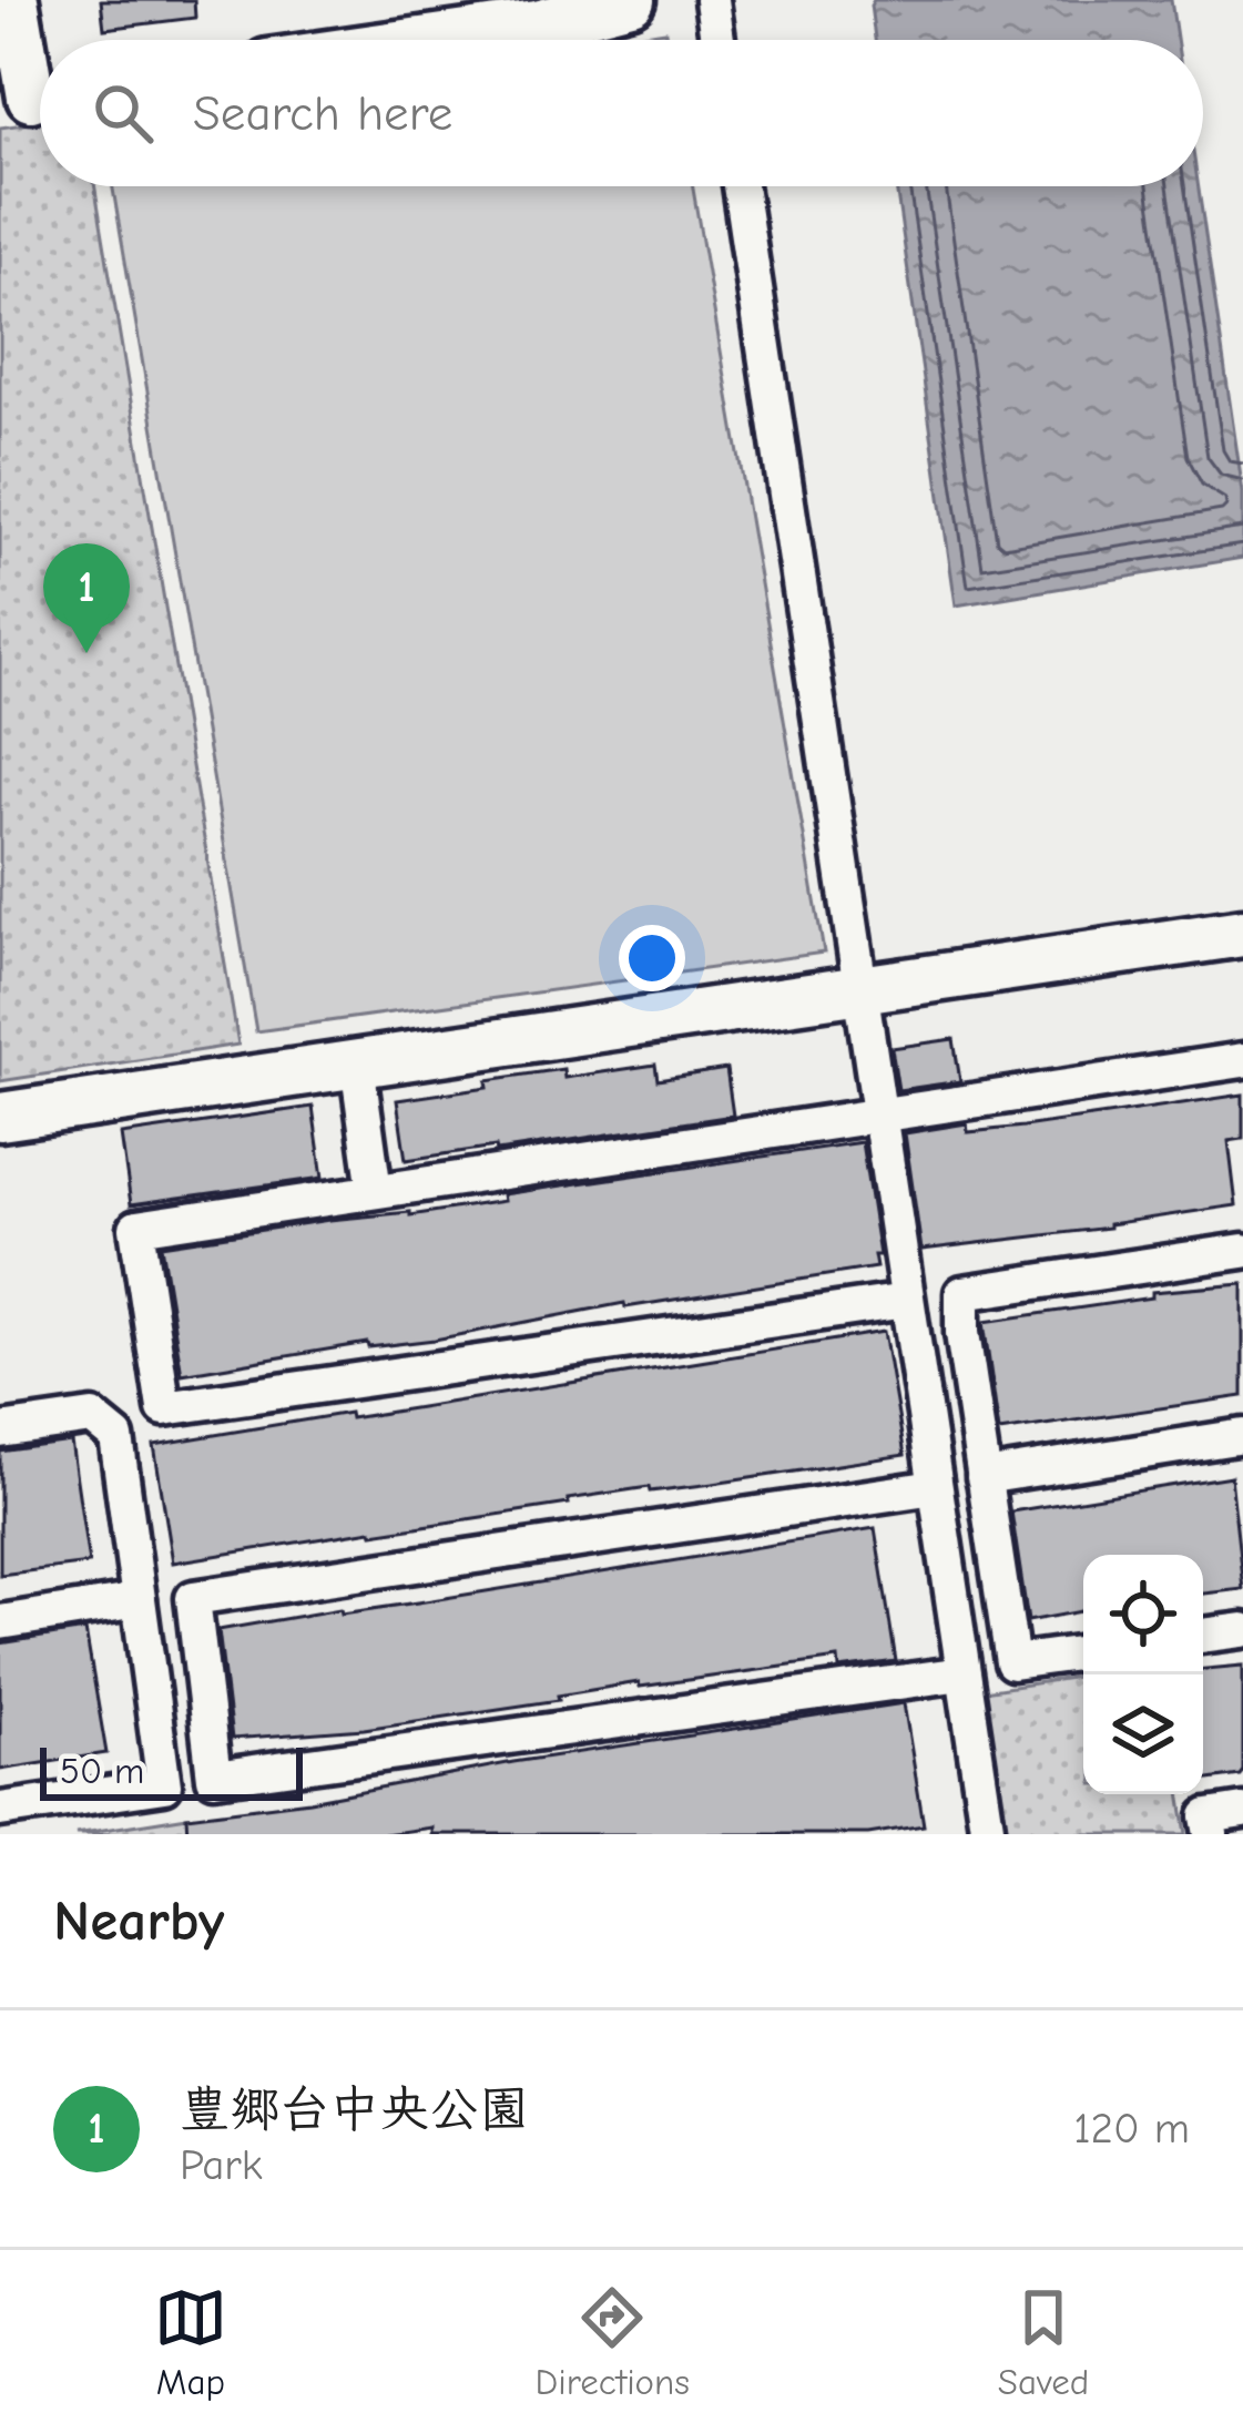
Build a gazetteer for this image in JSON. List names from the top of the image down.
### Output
{
  "scale_bar": "50 m",
  "page": {
    "search": "Search here",
    "pins": "1",
    "scale": "50 m",
    "heading": "Nearby",
    "list": [
      {
        "mark": "1",
        "name": "豊郷台中央公園",
        "note": "Park",
        "value": "120 m"
      }
    ],
    "nav": ["Map", "Directions", "Saved"]
  }
}
